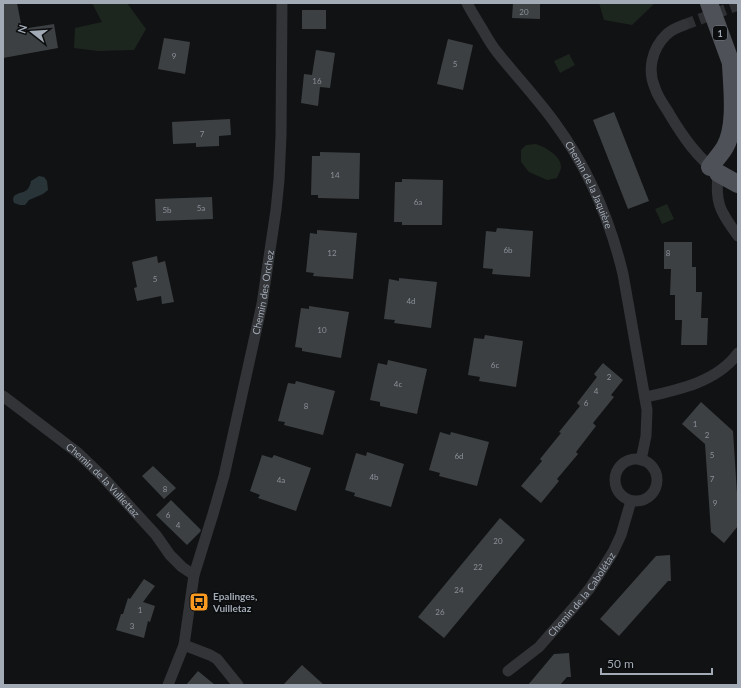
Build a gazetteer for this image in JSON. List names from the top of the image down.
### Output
{
  "streets": {
    "main road": ["1"],
    "street": [
      "Chemin de la Jaquière",
      "Chemin des Orchez",
      "Chemin de la Vulliettaz",
      "Chemin de la Cabolétaz"
    ]
  },
  "crossings": [
    ["Chemin de la Jaquière", "Chemin de la Cabolétaz"],
    ["Chemin des Orchez", "Chemin de la Vulliettaz"]
  ],
  "places": {
    "bus stop": ["Epalinges, Vuilletaz"]
  },
  "house_numbers": [
    "20",
    "9",
    "5",
    "16",
    "7",
    "14",
    "6a",
    "5a",
    "5b",
    "6b",
    "12",
    "8",
    "5",
    "4d",
    "10",
    "6c",
    "2",
    "4c",
    "4",
    "6",
    "8",
    "1",
    "2",
    "5",
    "6d",
    "4b",
    "7",
    "4a",
    "8",
    "9",
    "6",
    "4",
    "20",
    "22",
    "24",
    "1",
    "26",
    "3"
  ],
  "scale_bar": "50 m",
  "north": "left"
}
